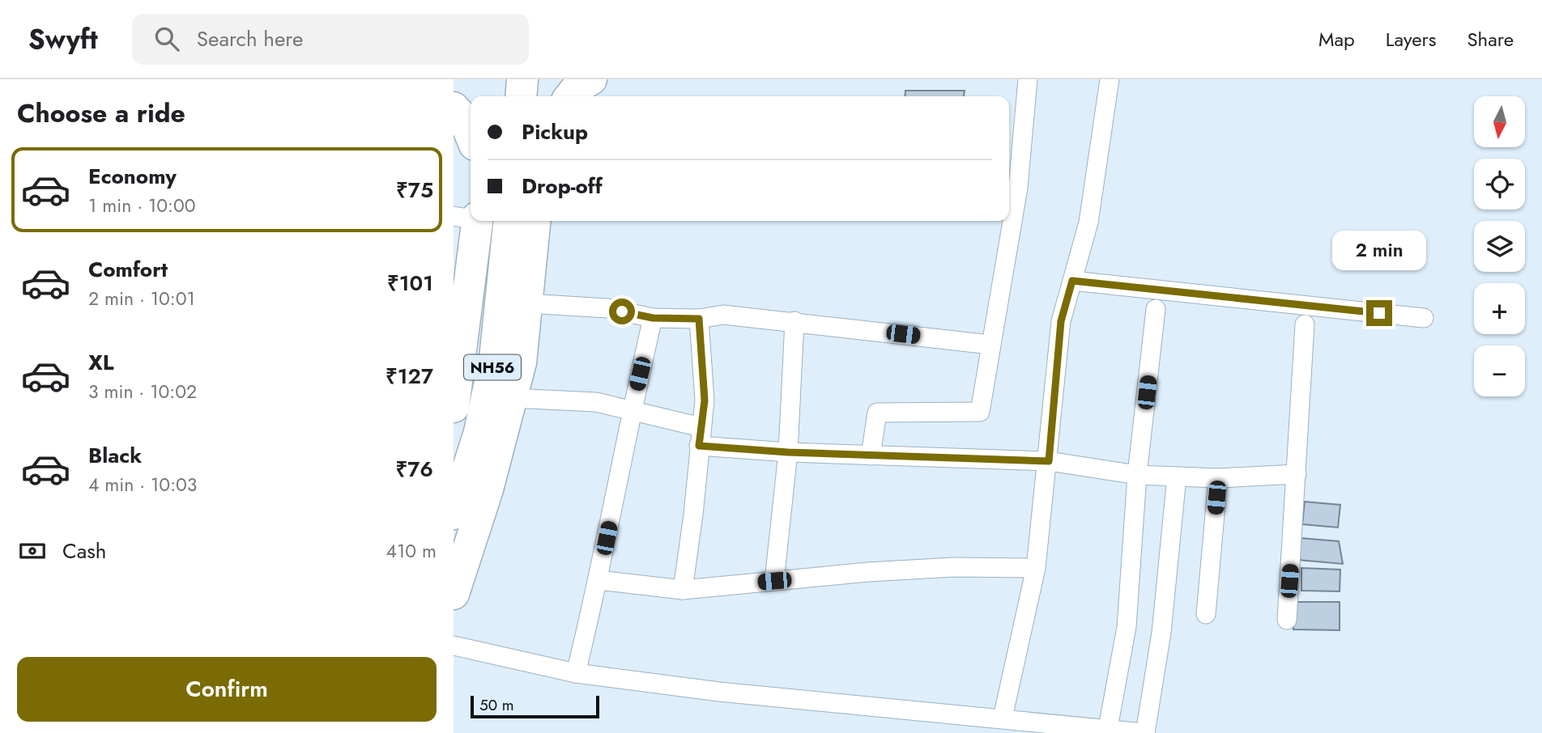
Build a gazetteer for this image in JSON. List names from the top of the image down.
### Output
{
  "streets": {
    "highway": ["NH56"]
  },
  "scale_bar": "50 m",
  "north": "bottom",
  "page": {
    "header": "Swyft",
    "search": "Search here",
    "nav": ["Map", "Layers", "Share"],
    "heading": "Choose a ride",
    "map_buttons": ["+", "−"],
    "banner": ["Pickup", "Drop-off"],
    "list": [
      {
        "name": "Economy",
        "note": "1 min · 10:00",
        "value": "₹75"
      },
      {
        "name": "Comfort",
        "note": "2 min · 10:01",
        "value": "₹101"
      },
      {
        "name": "XL",
        "note": "3 min · 10:02",
        "value": "₹127"
      },
      {
        "name": "Black",
        "note": "4 min · 10:03",
        "value": "₹76"
      }
    ],
    "bubble": "2 min",
    "pay": ["Cash", "410 m"],
    "buttons": "Confirm",
    "scale": "50 m"
  }
}
